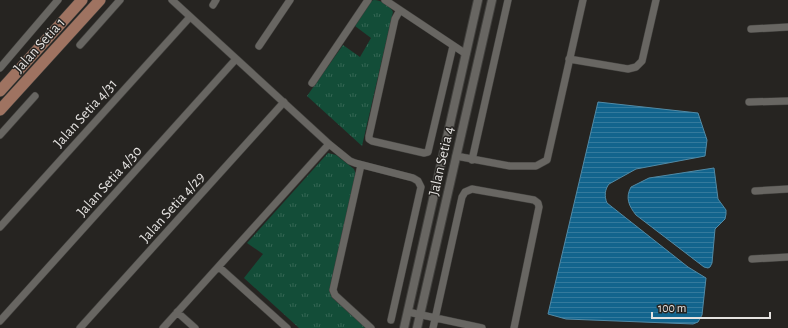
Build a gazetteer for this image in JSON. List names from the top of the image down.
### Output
{
  "streets": {
    "main road": ["Jalan Setia 1"],
    "street": [
      "Jalan Setia 4/31",
      "Jalan Setia 4",
      "Jalan Setia 4/30",
      "Jalan Setia 4/29"
    ]
  },
  "scale_bar": "100 m"
}
